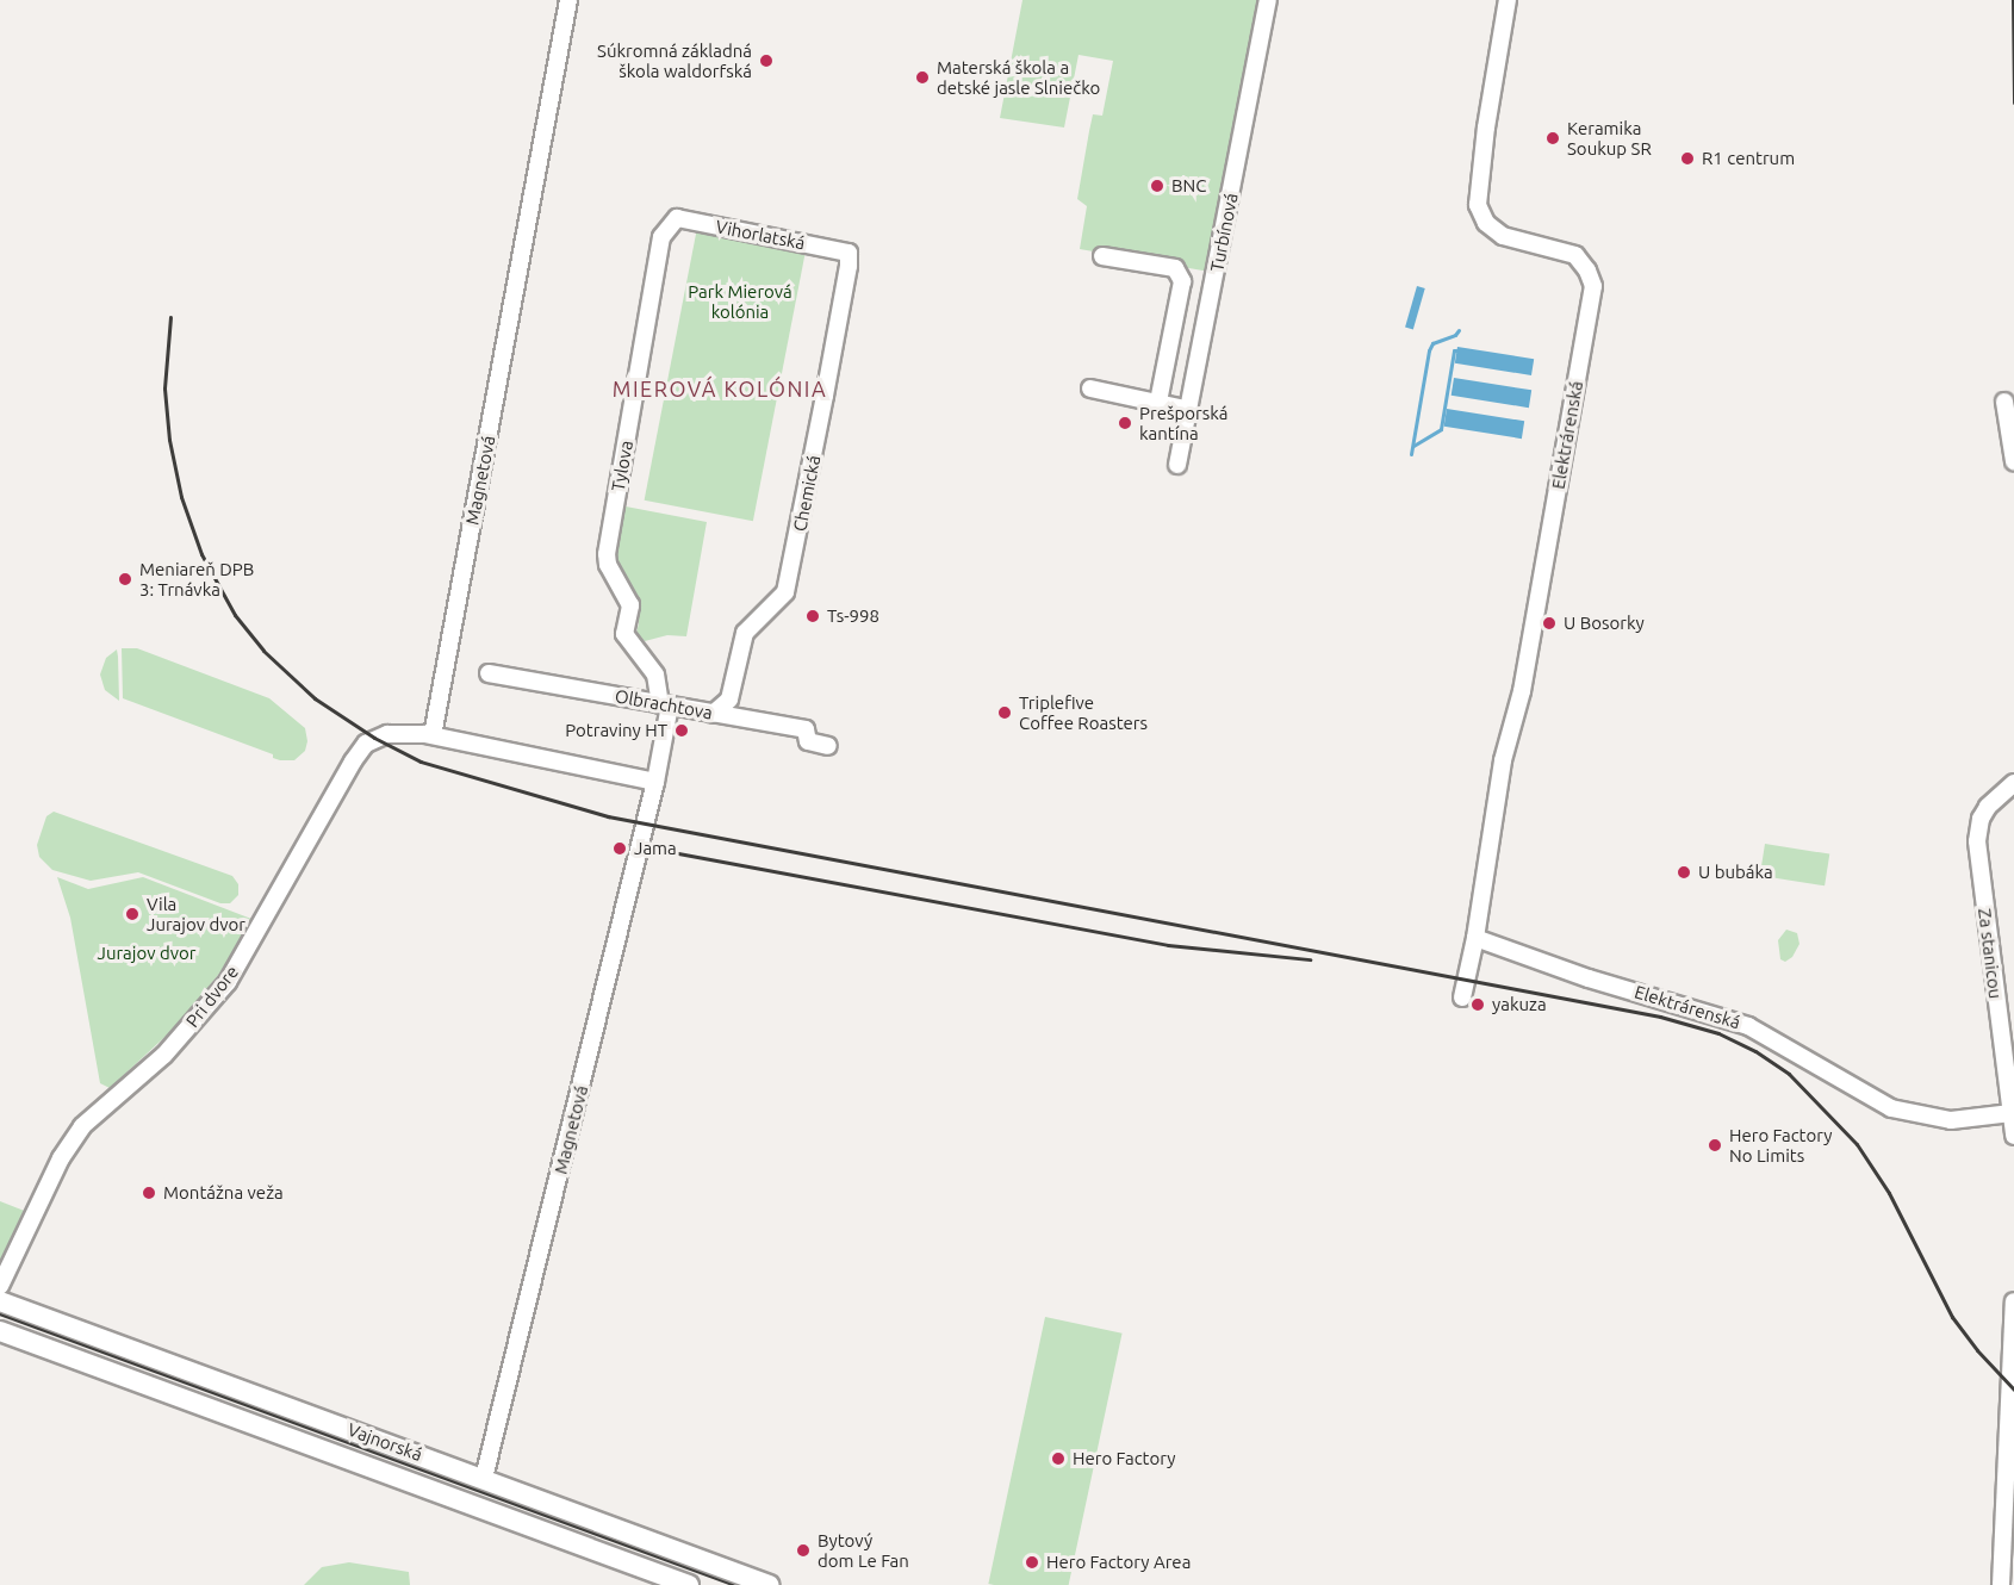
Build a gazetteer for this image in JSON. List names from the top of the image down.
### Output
{
  "streets": {
    "main road": ["Vajnorská"],
    "street": [
      "Turbínová",
      "Vihorlatská",
      "Elektrárenská",
      "Tylova",
      "Magnetová",
      "Chemická",
      "Olbrachtova",
      "Za stanicou",
      "Pri dvore"
    ]
  },
  "crossings": [
    ["Vihorlatská", "Tylova"],
    ["Vihorlatská", "Chemická"],
    ["Elektrárenská", "Za stanicou"],
    ["Tylova", "Magnetová"],
    ["Tylova", "Olbrachtova"],
    ["Magnetová", "Olbrachtova"],
    ["Magnetová", "Pri dvore"],
    ["Magnetová", "Vajnorská"],
    ["Chemická", "Olbrachtova"]
  ],
  "districts": ["MIEROVÁ KOLÓNIA"],
  "parks": ["Park Mierová kolónia", "Jurajov dvor"],
  "places": [
    "Súkromná základná škola waldorfská",
    "Materská škola a detské jasle Slniečko",
    "Keramika Soukup SR",
    "R1 centrum",
    "BNC",
    "Prešporská kantína",
    "Meniareň DPB 3: Trnávka",
    "Ts-998",
    "U Bosorky",
    "Triplefive Coffee Roasters",
    "Potraviny HT",
    "Jama",
    "U bubáka",
    "Vila Jurajov dvor",
    "yakuza",
    "Hero Factory No Limits",
    "Montážna veža",
    "Hero Factory",
    "Bytový dom Le Fan",
    "Hero Factory Area"
  ]
}
